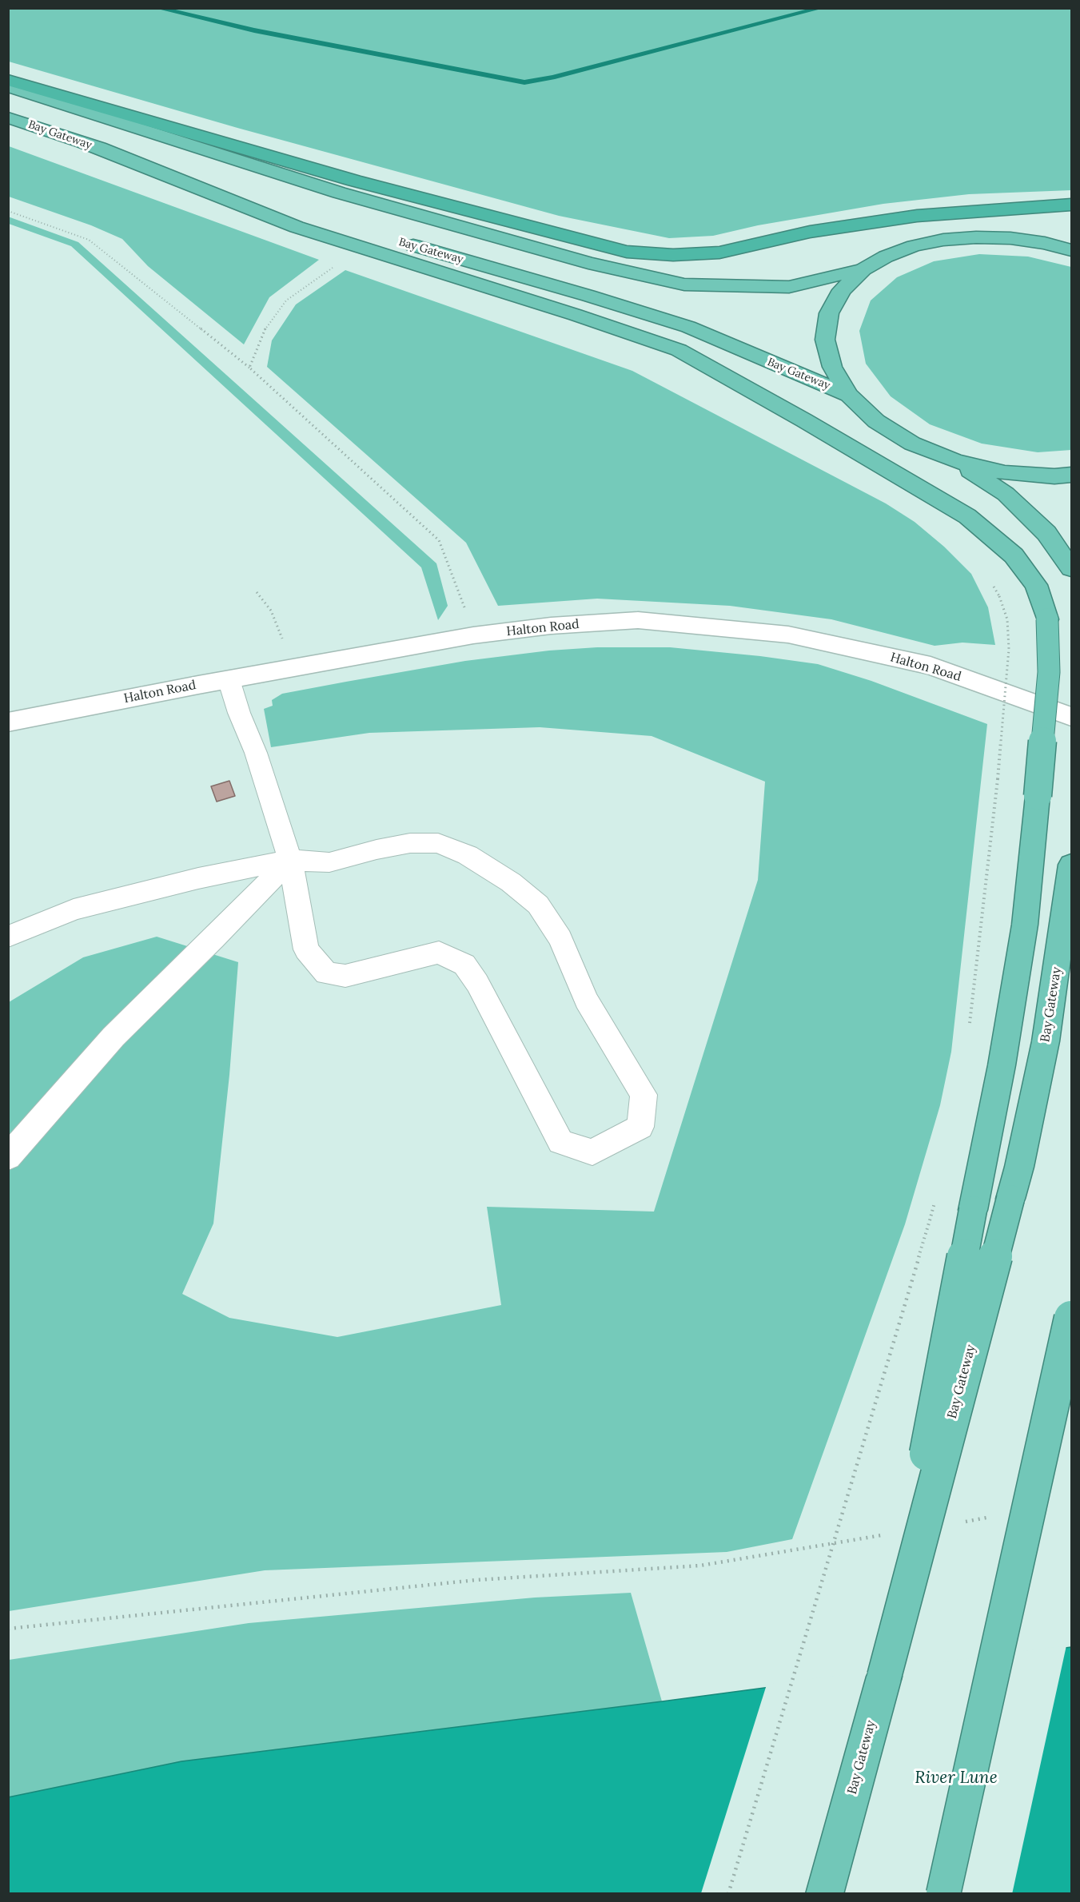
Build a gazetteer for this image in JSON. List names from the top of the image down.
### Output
{
  "streets": {
    "highway": ["Bay Gateway"],
    "street": ["Halton Road"]
  },
  "water": ["River Lune"]
}
